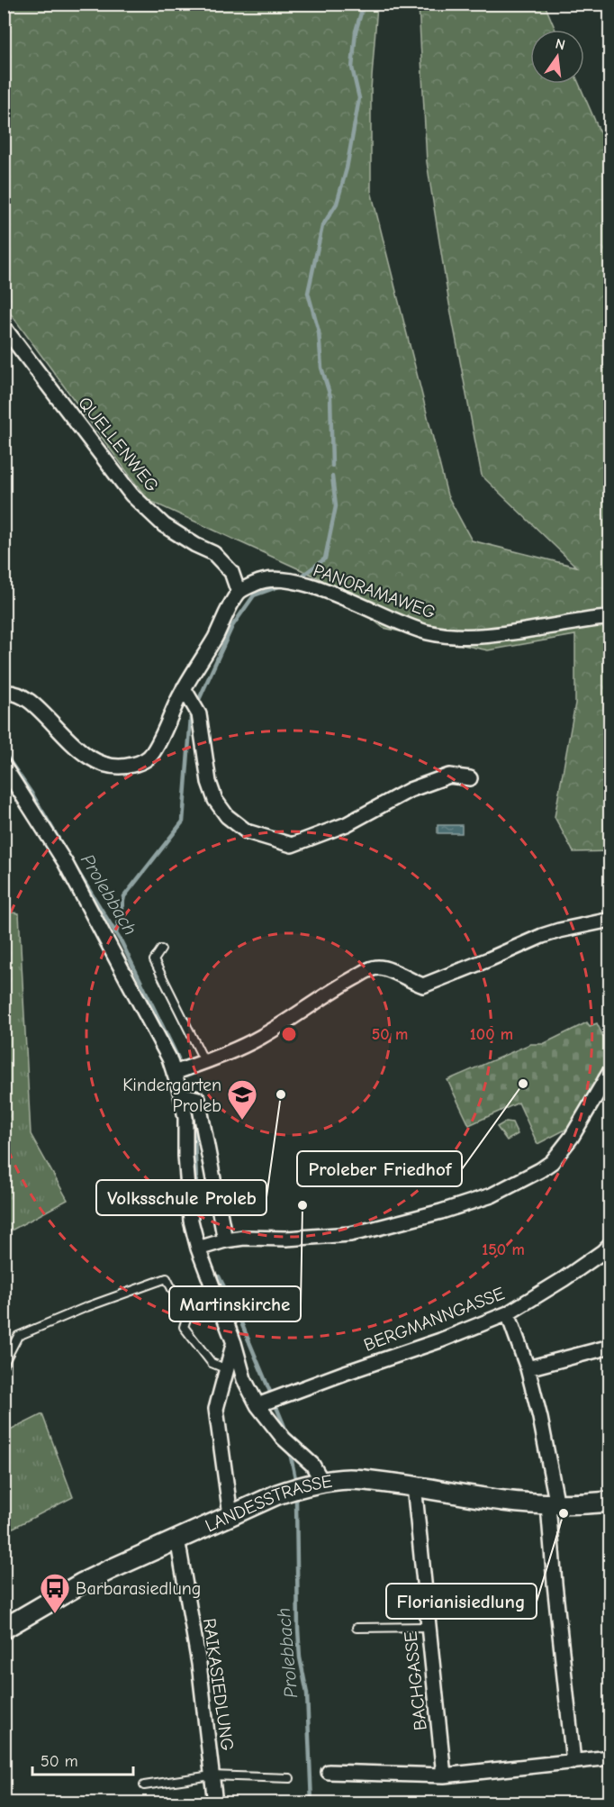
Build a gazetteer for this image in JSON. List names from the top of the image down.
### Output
{
  "streets": {
    "main road": ["LANDESSTRASSE"],
    "street": [
      "QUELLENWEG",
      "PANORAMAWEG",
      "BERGMANNGASSE",
      "BACHGASSE",
      "RAIKASIEDLUNG"
    ]
  },
  "crossings": [
    ["QUELLENWEG", "PANORAMAWEG"],
    ["LANDESSTRASSE", "BACHGASSE"],
    ["LANDESSTRASSE", "RAIKASIEDLUNG"]
  ],
  "water": ["Prolebbach"],
  "places": {
    "other": [
      "Proleber Friedhof",
      "Volksschule Proleb",
      "Martinskirche",
      "Florianisiedlung"
    ],
    "school or university": ["Kindergarten Proleb"],
    "bus stop": ["Barbarasiedlung"]
  },
  "scale_bar": "50 m",
  "north": "top",
  "rings": ["50 m", "100 m", "150 m"]
}
